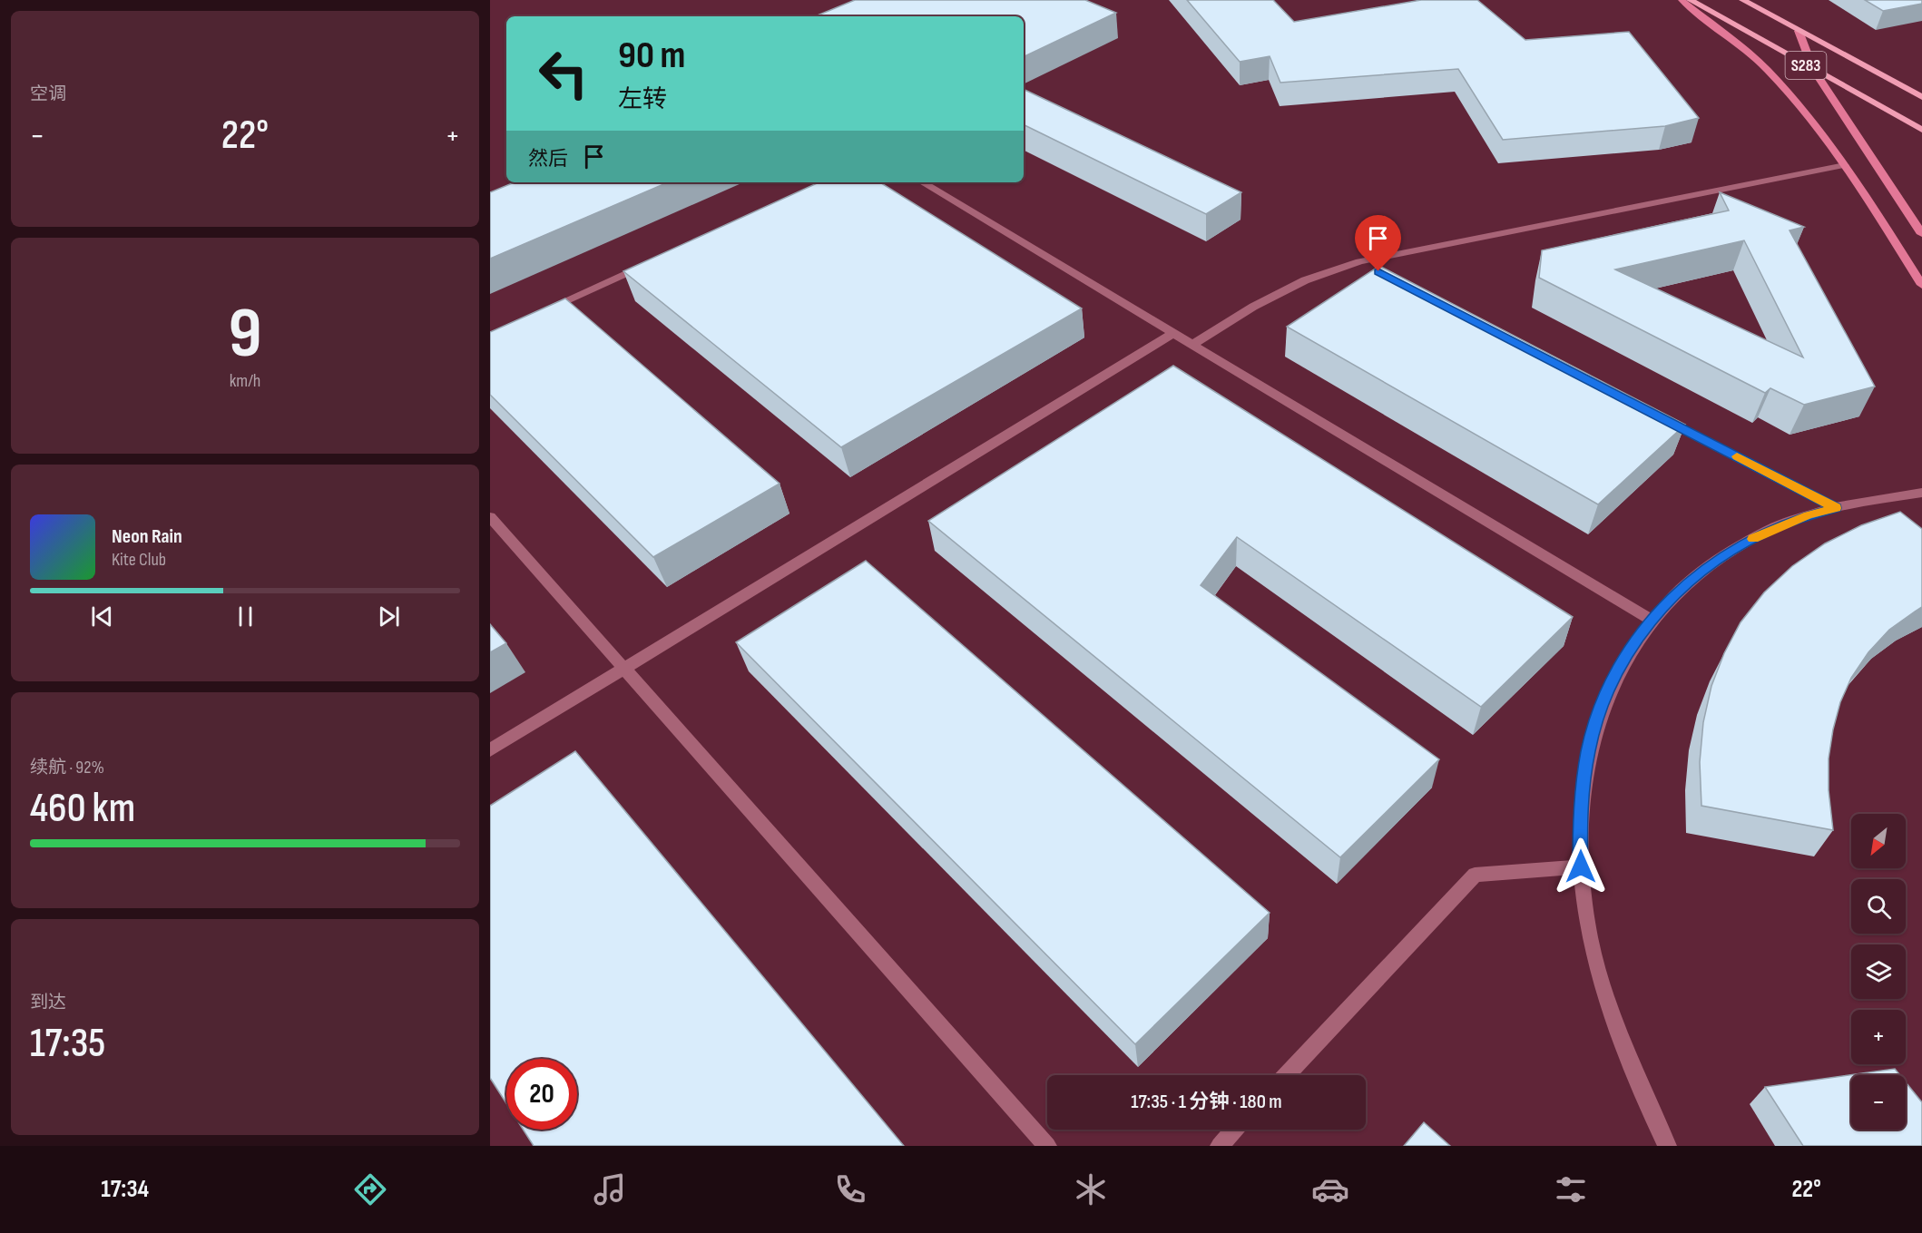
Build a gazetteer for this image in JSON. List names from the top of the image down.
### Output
{
  "streets": {
    "main road": ["S283"]
  },
  "north": "bottom left",
  "page": {
    "tile": [
      "空调",
      ["9", "km/h"],
      ["续航 · 92%", "460 km"],
      ["到达", "17:35"]
    ],
    "turn": ["90 m", "左转"],
    "heat": ["−", "22°", "+"],
    "then": "然后",
    "song": ["Neon Rain", "Kite Club"],
    "map_buttons": ["+", "−"],
    "limit": "20",
    "trip": "17:35 · 1 分钟 · 180 m",
    "tabs": ["17:34", "22°"]
  }
}
